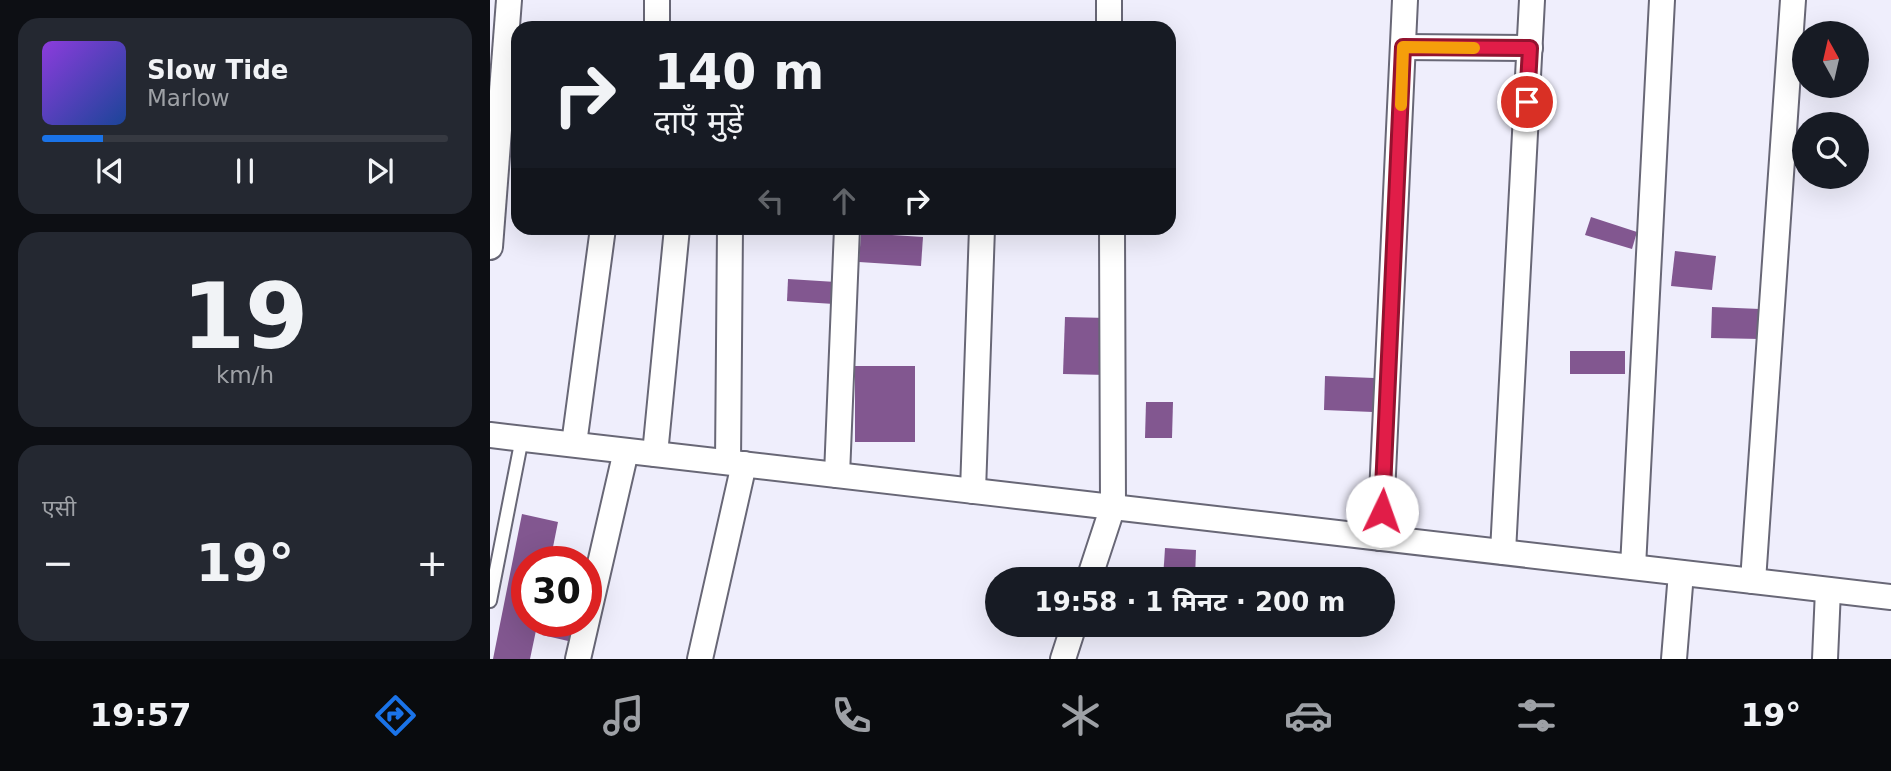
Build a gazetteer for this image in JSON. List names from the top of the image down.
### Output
{
  "north": "top",
  "page": {
    "turn": ["140 m", "दाएँ मुड़ें"],
    "song": ["Slow Tide", "Marlow"],
    "tile": [
      ["19", "km/h"],
      "एसी"
    ],
    "heat": ["−", "19°", "+"],
    "limit": "30",
    "trip": "19:58 · 1 मिनट · 200 m",
    "tabs": ["19:57", "19°"]
  }
}
